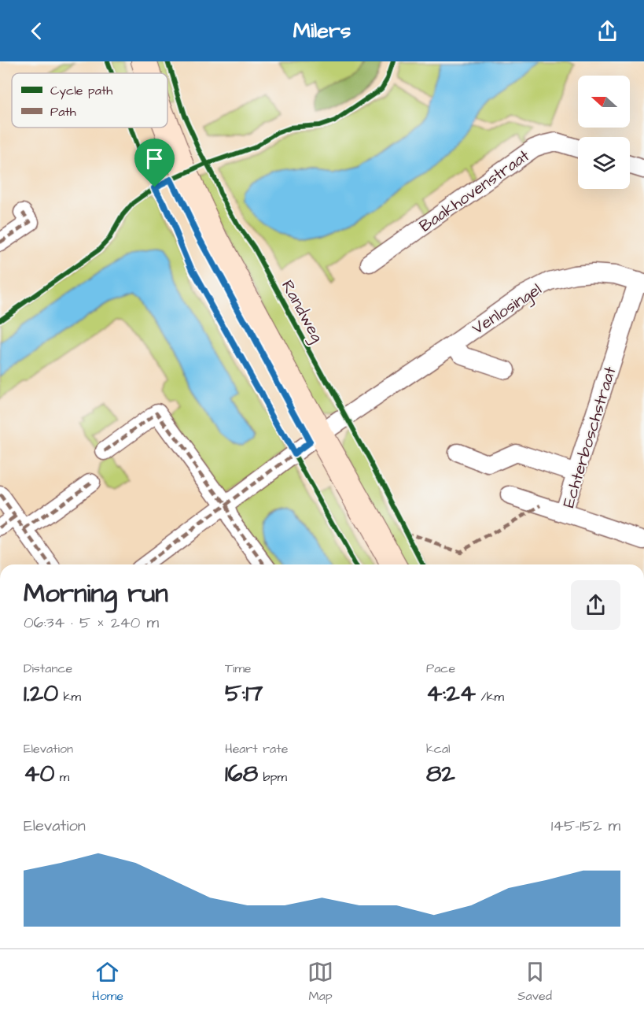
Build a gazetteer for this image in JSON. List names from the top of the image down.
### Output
{
  "streets": {
    "street": ["Baakhovenstraat", "Venlosingel", "Echterboschstraat"],
    "cycle path": ["Randweg"]
  },
  "crossings": [
    ["Venlosingel", "Echterboschstraat"]
  ],
  "legend": ["Cycle path", "Path"],
  "north": "left",
  "page": {
    "header": "Milers",
    "heading": ["Morning run", "06:34 · 5 × 240 m"],
    "stats": [
      ["Distance", "1.20 km"],
      ["Time", "5:17"],
      ["Pace", "4:24 /km"],
      ["Elevation", "40 m"],
      ["Heart rate", "168 bpm"],
      ["kcal", "82"]
    ],
    "chart": ["Elevation", "145–152 m"],
    "tabs": ["Home", "Map", "Saved"]
  }
}
